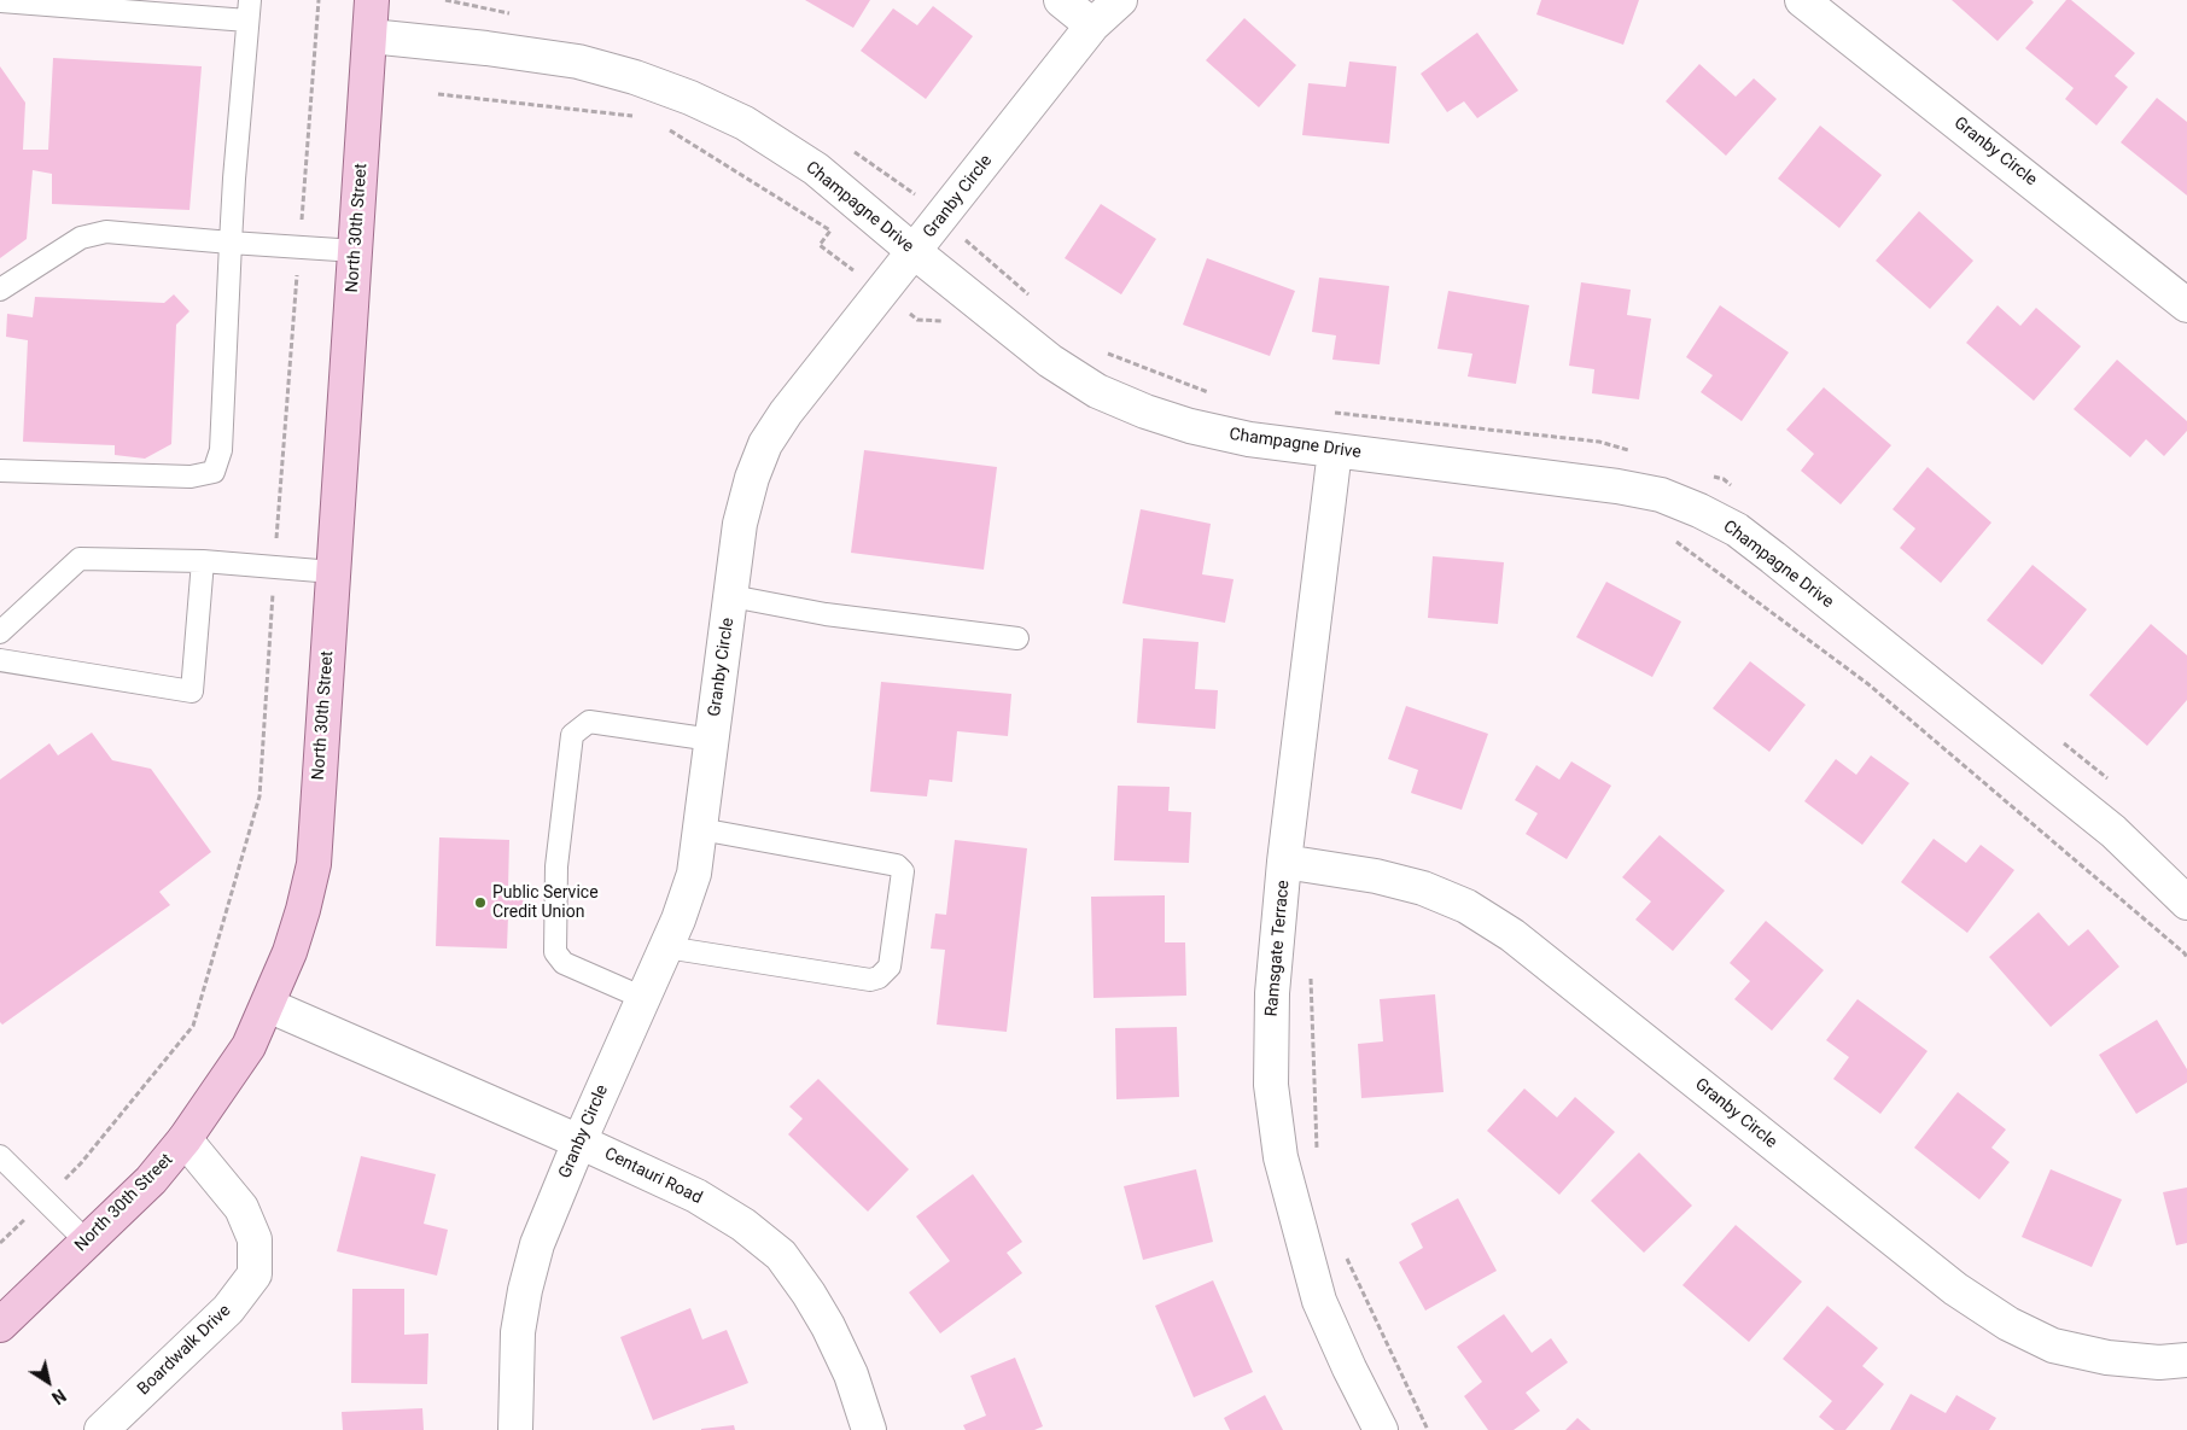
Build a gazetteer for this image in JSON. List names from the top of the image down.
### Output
{
  "streets": {
    "main road": ["North 30th Street"],
    "street": [
      "Granby Circle",
      "Champagne Drive",
      "Ramsgate Terrace",
      "Centauri Road",
      "Boardwalk Drive"
    ]
  },
  "crossings": [
    ["Granby Circle", "Champagne Drive"],
    ["Granby Circle", "Ramsgate Terrace"],
    ["Granby Circle", "Centauri Road"],
    ["Champagne Drive", "North 30th Street"],
    ["Champagne Drive", "Ramsgate Terrace"],
    ["North 30th Street", "Centauri Road"],
    ["North 30th Street", "Boardwalk Drive"]
  ],
  "places": ["Public Service Credit Union"],
  "north": "bottom right"
}
